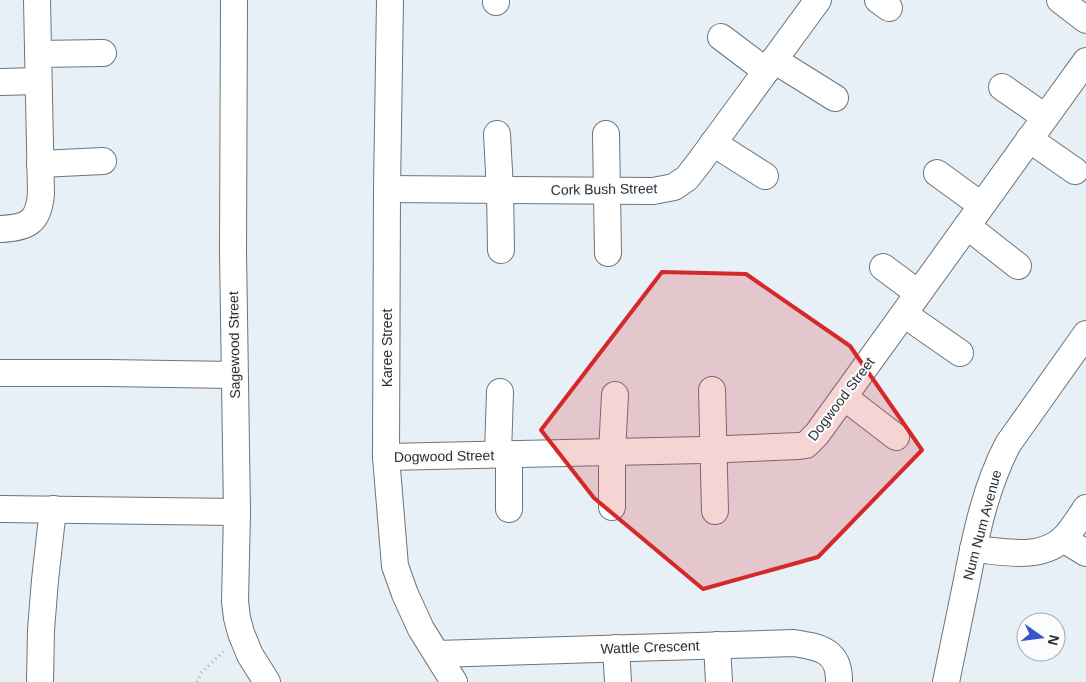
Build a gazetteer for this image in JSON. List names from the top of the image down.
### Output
{
  "streets": {
    "street": [
      "Cork Bush Street",
      "Sagewood Street",
      "Karee Street",
      "Dogwood Street",
      "Num Num Avenue",
      "Wattle Crescent"
    ]
  },
  "crossings": [
    ["Cork Bush Street", "Karee Street"],
    ["Karee Street", "Dogwood Street"],
    ["Karee Street", "Wattle Crescent"]
  ],
  "north": "right"
}
